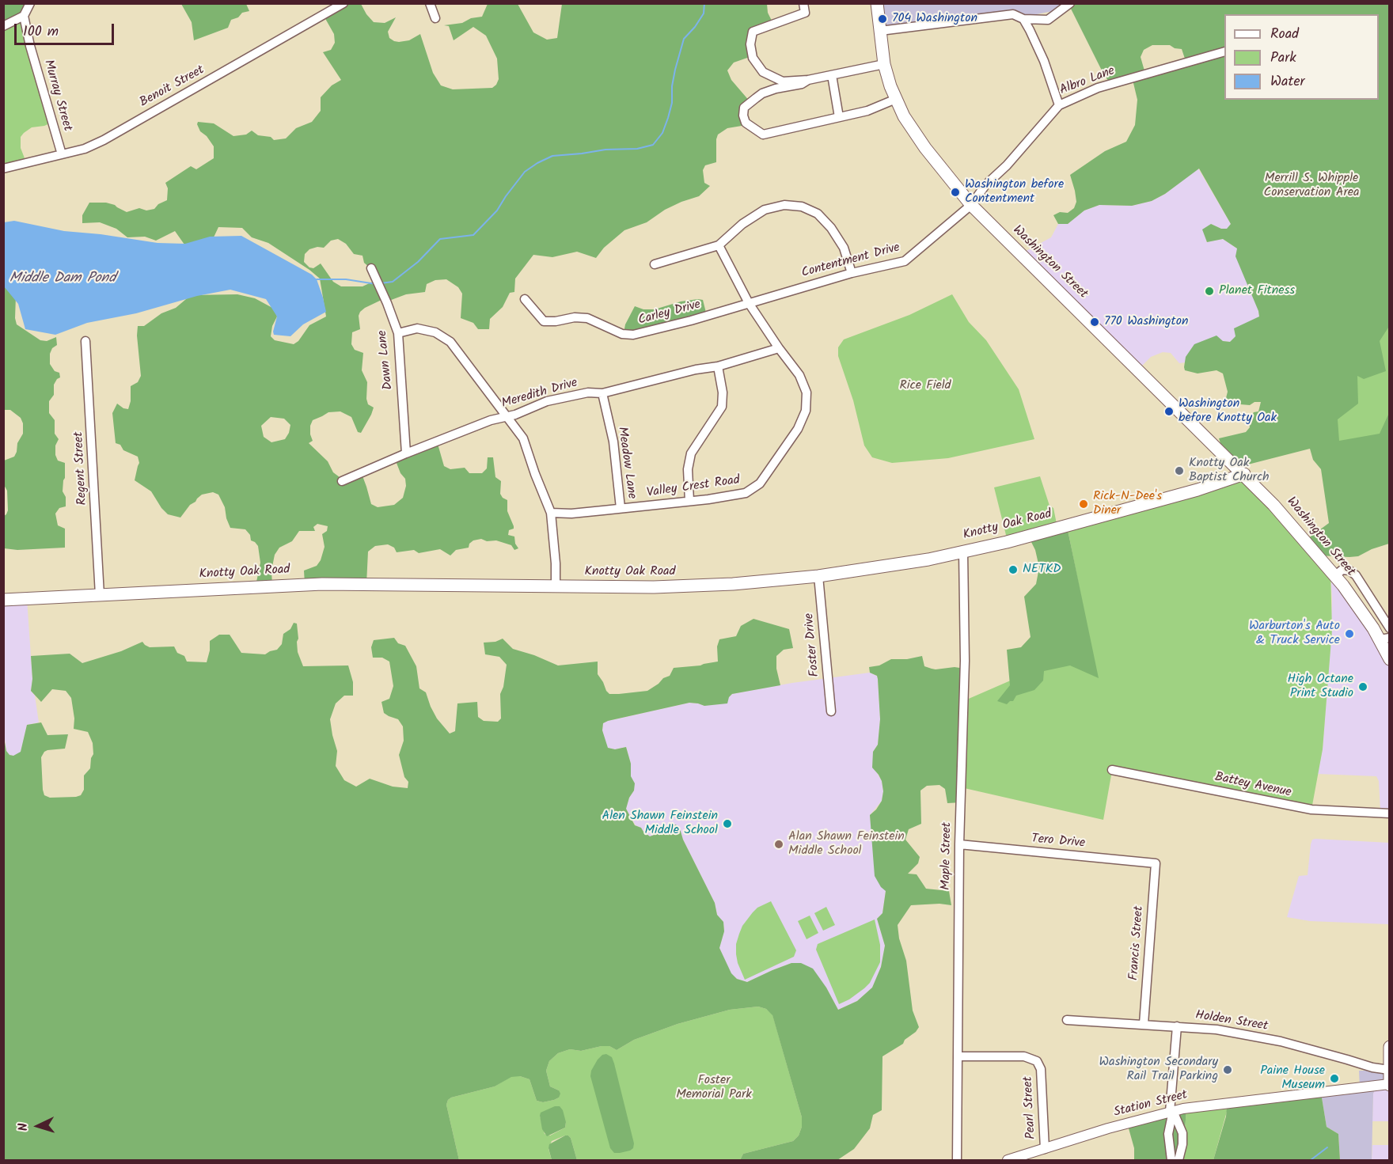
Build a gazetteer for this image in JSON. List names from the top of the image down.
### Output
{
  "streets": {
    "main road": ["Washington Street", "Knotty Oak Road"],
    "street": [
      "Albro Lane",
      "Benoit Street",
      "Murray Street",
      "Contentment Drive",
      "Carley Drive",
      "Dawn Lane",
      "Meredith Drive",
      "Meadow Lane",
      "Regent Street",
      "Valley Crest Road",
      "Foster Drive",
      "Battey Avenue",
      "Tero Drive",
      "Maple Street",
      "Francis Street",
      "Holden Street",
      "Station Street",
      "Pearl Street"
    ]
  },
  "crossings": [
    ["Albro Lane", "Contentment Drive"],
    ["Albro Lane", "Washington Street"],
    ["Benoit Street", "Murray Street"],
    ["Contentment Drive", "Washington Street"],
    ["Contentment Drive", "Carley Drive"],
    ["Contentment Drive", "Valley Crest Road"],
    ["Washington Street", "Knotty Oak Road"],
    ["Carley Drive", "Valley Crest Road"],
    ["Dawn Lane", "Meredith Drive"],
    ["Meredith Drive", "Meadow Lane"],
    ["Meredith Drive", "Valley Crest Road"],
    ["Meadow Lane", "Valley Crest Road"],
    ["Regent Street", "Knotty Oak Road"],
    ["Knotty Oak Road", "Foster Drive"],
    ["Knotty Oak Road", "Maple Street"],
    ["Tero Drive", "Maple Street"],
    ["Tero Drive", "Francis Street"],
    ["Maple Street", "Pearl Street"],
    ["Francis Street", "Holden Street"],
    ["Station Street", "Pearl Street"]
  ],
  "water": ["Middle Dam Pond"],
  "parks": ["Merrill S. Whipple Conservation Area", "Rice Field", "Foster Memorial Park"],
  "places": [
    "704 Washington",
    "Washington before Contentment",
    "Planet Fitness",
    "770 Washington",
    "Washington before Knotty Oak",
    "Knotty Oak Baptist Church",
    "Rick-N-Dee's Diner",
    "NETKD",
    "Warburton's Auto & Truck Service",
    "High Octane Print Studio",
    "Alen Shawn Feinstein Middle School",
    "Alan Shawn Feinstein Middle School",
    "Washington Secondary Rail Trail Parking",
    "Paine House Museum"
  ],
  "legend": ["Road", "Park", "Water"],
  "scale_bar": "100 m",
  "north": "left"
}
